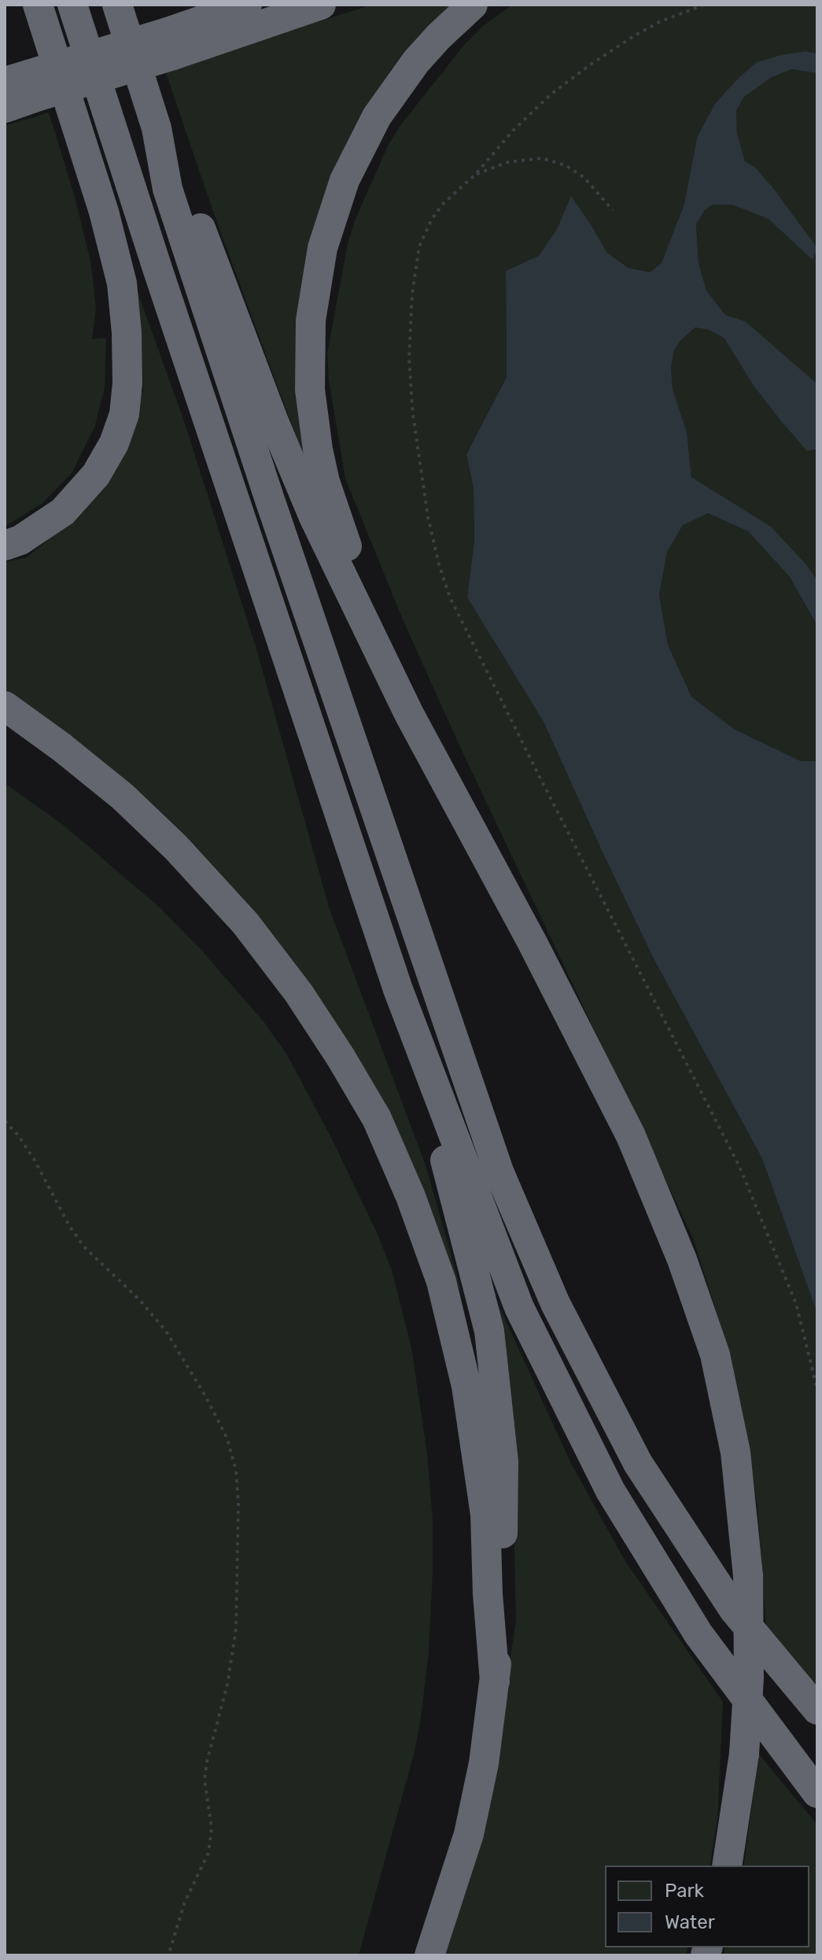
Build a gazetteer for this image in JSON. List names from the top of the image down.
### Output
{
  "legend": ["Park", "Water"]
}
